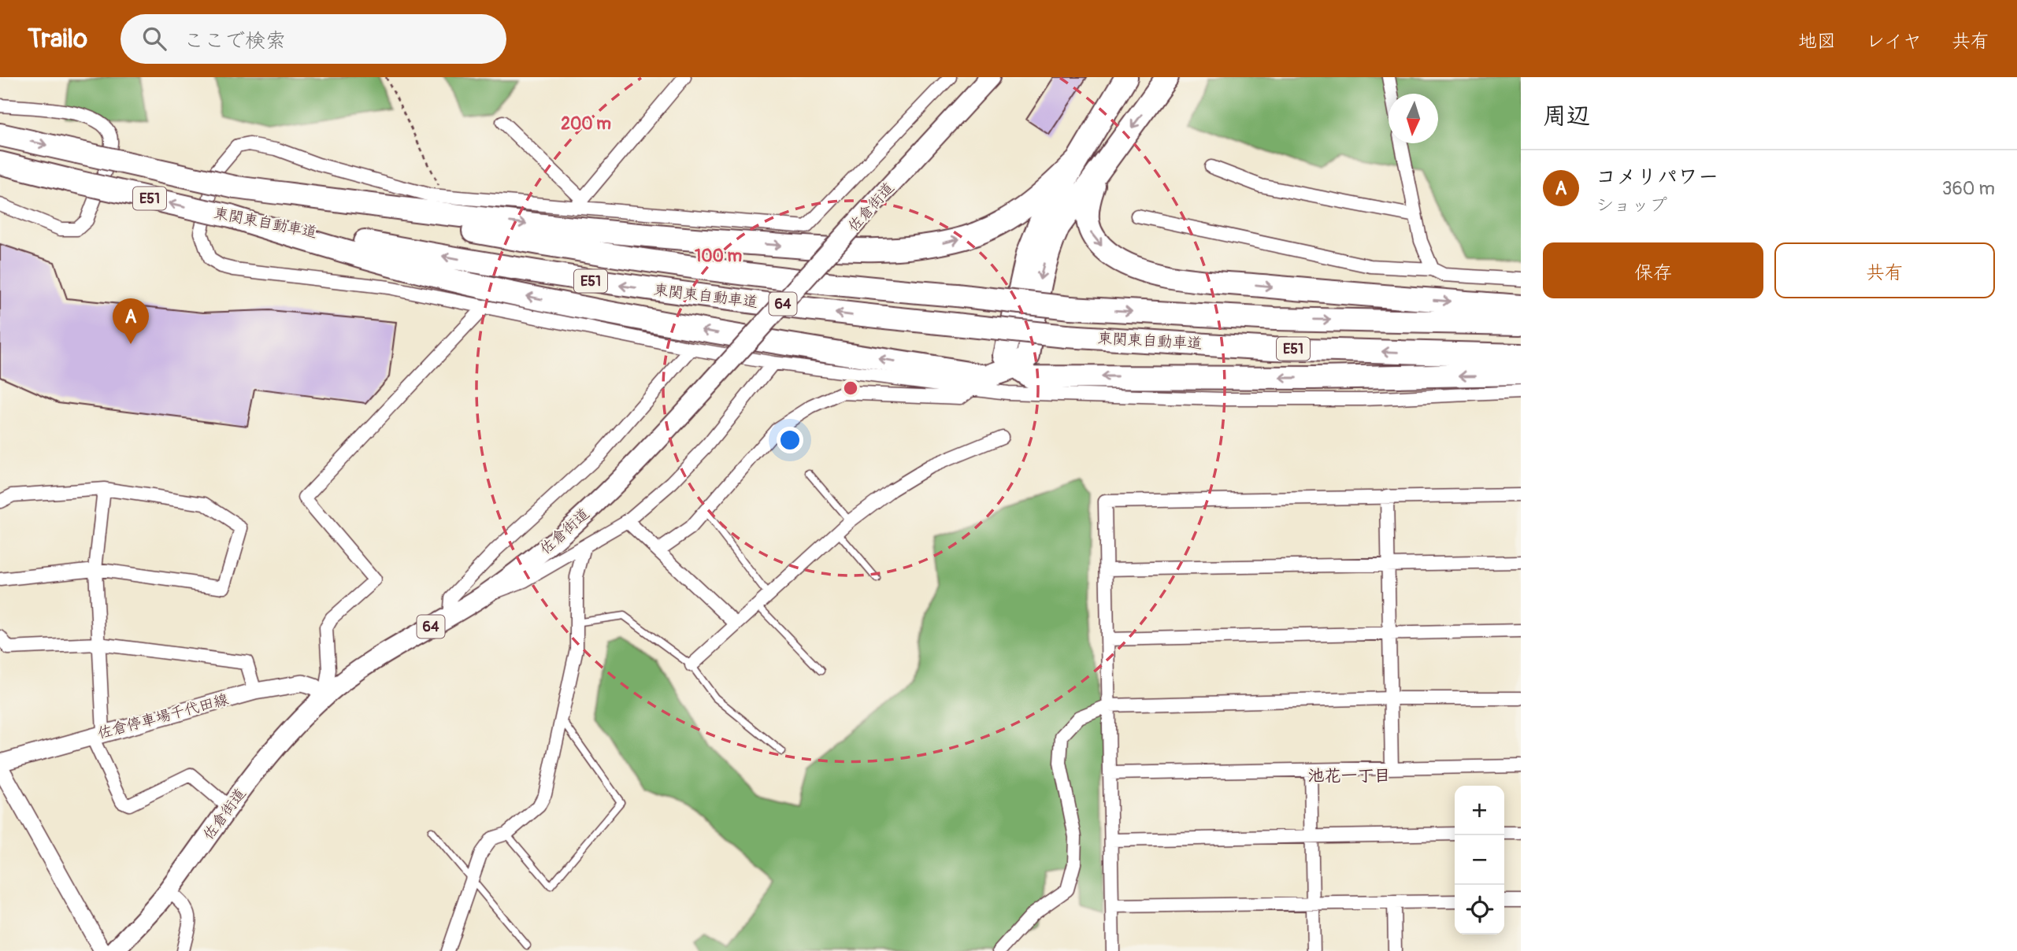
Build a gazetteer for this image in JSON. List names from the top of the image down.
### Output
{
  "streets": {
    "highway": ["E51", "東関東自動車道"],
    "main road": ["佐倉街道", "64", "佐倉停車場千代田線"]
  },
  "crossings": [
    ["佐倉街道", "佐倉停車場千代田線"]
  ],
  "districts": ["池花一丁目"],
  "north": "bottom",
  "page": {
    "header": "Trailo",
    "search": "ここで検索",
    "nav": ["地図", "レイヤ", "共有"],
    "heading": "周辺",
    "list": [
      {
        "mark": "A",
        "name": "コメリパワー",
        "note": "ショップ",
        "value": "360 m"
      }
    ],
    "buttons": ["保存", "共有"],
    "pins": "A",
    "map_buttons": ["+", "−"]
  },
  "rings": ["200 m", "100 m"]
}
